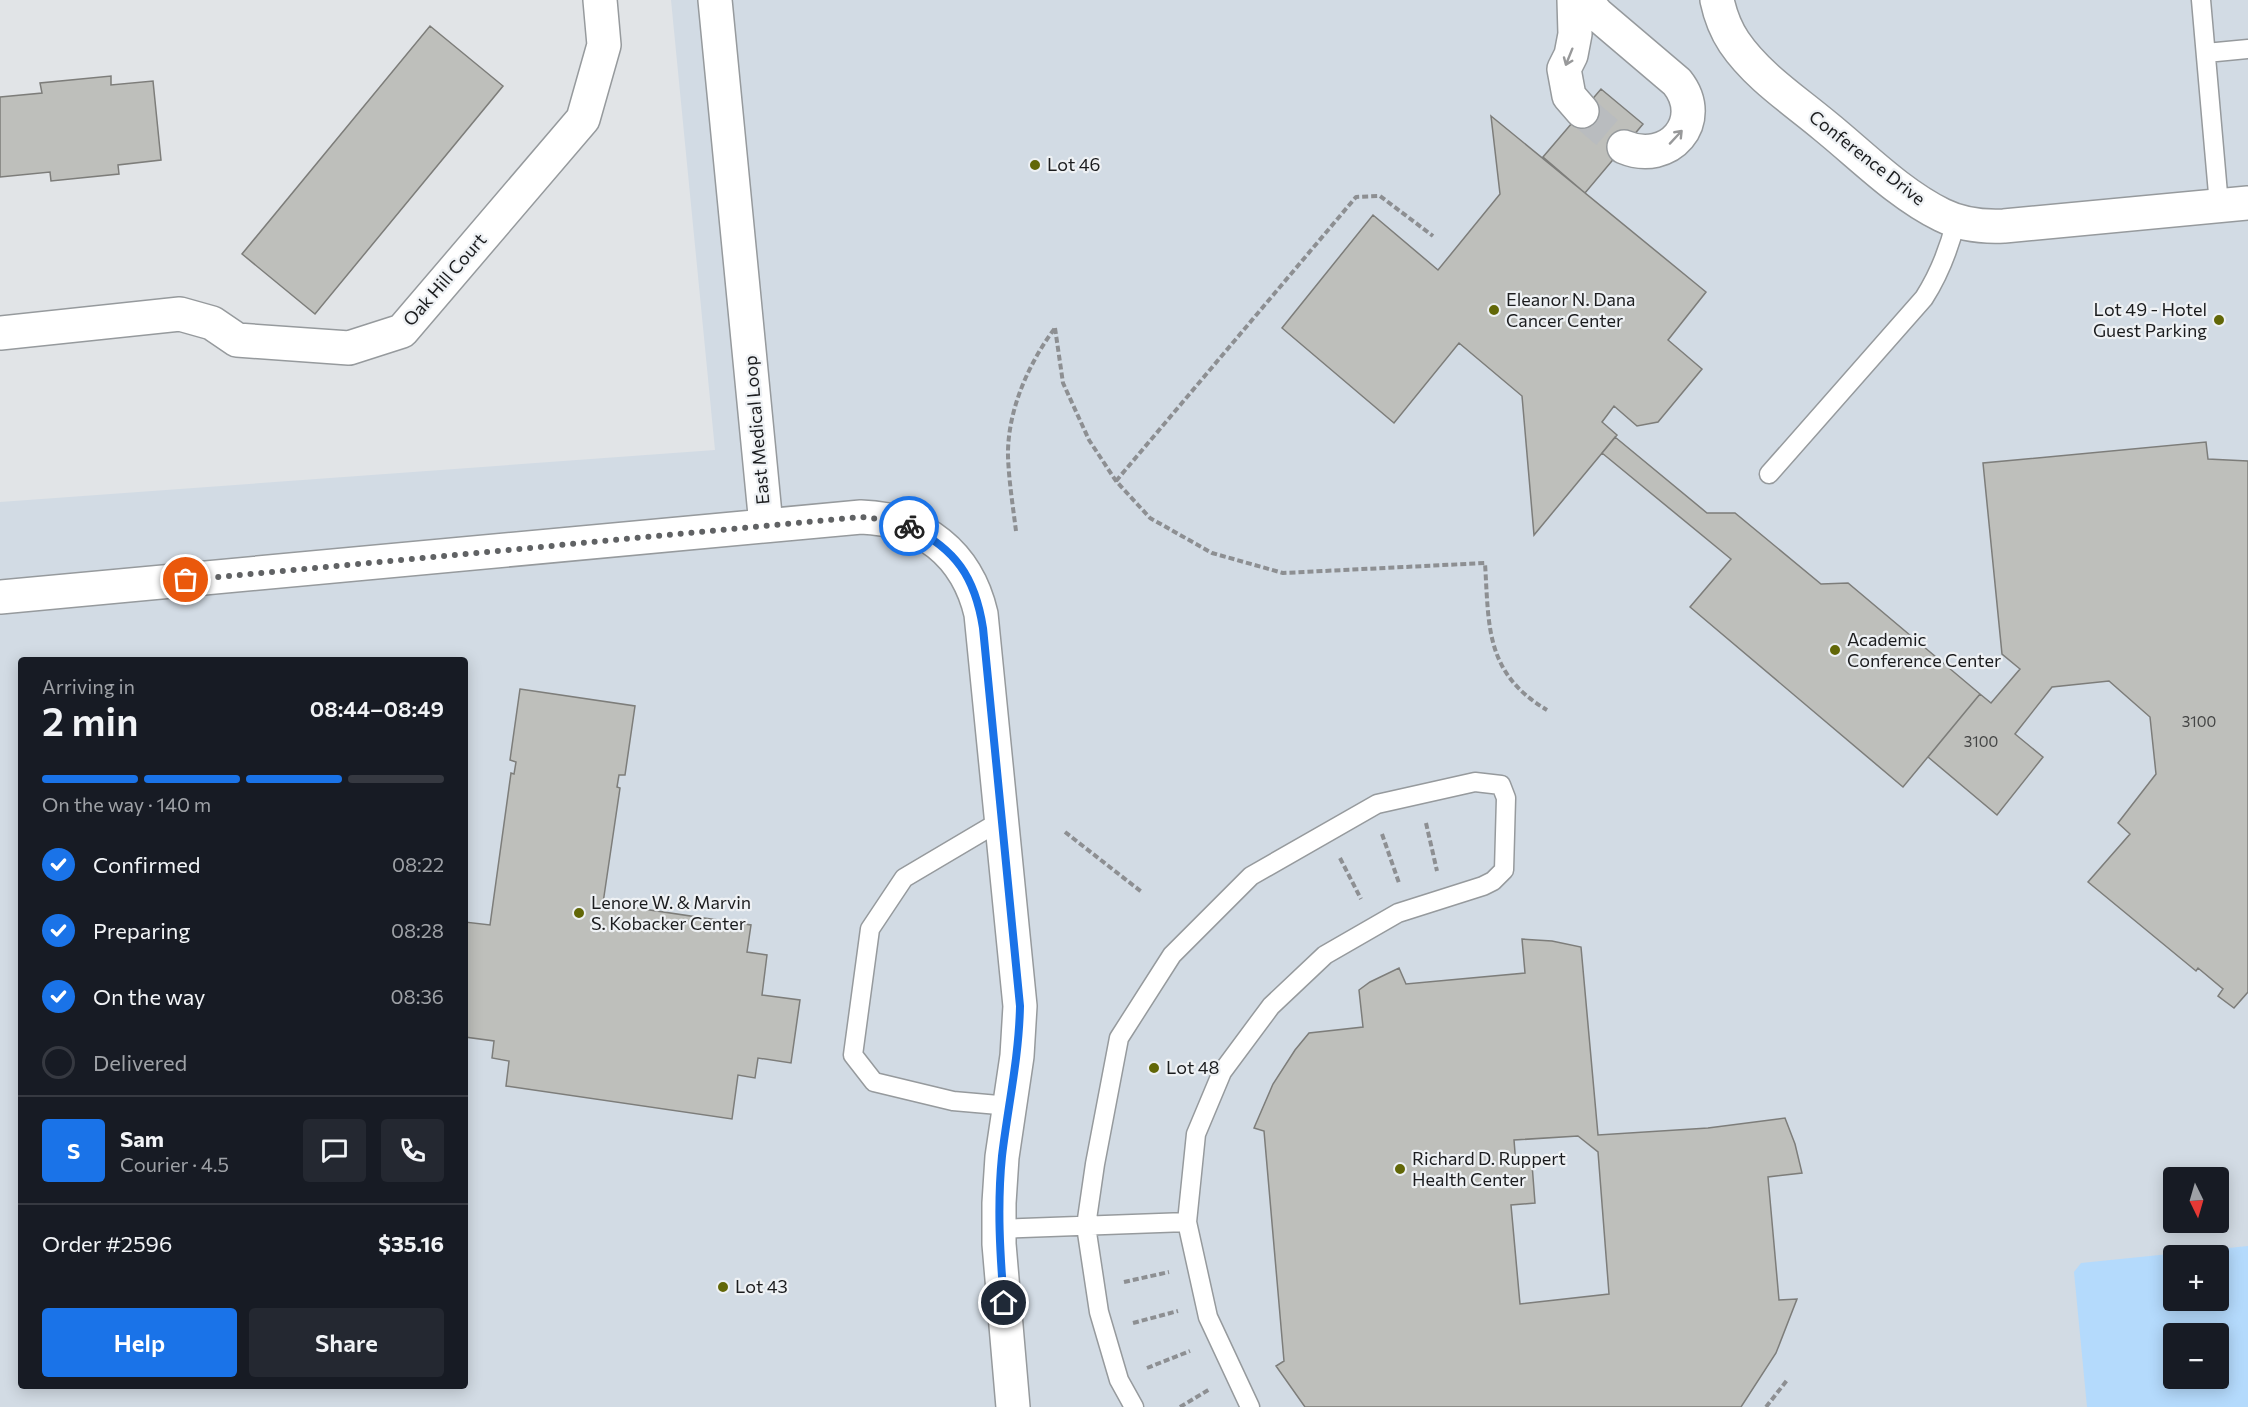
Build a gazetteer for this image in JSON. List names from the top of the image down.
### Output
{
  "streets": {
    "street": ["Conference Drive", "Oak Hill Court", "East Medical Loop"]
  },
  "places": [
    "Lot 46",
    "Eleanor N. Dana Cancer Center",
    "Lot 49 - Hotel Guest Parking",
    "Academic Conference Center",
    "Lenore W. & Marvin S. Kobacker Center",
    "Lot 48",
    "Richard D. Ruppert Health Center",
    "Lot 43"
  ],
  "house_numbers": ["3100", "3100"],
  "north": "bottom",
  "page": {
    "heading": ["2 min", "Arriving in", "08:44–08:49"],
    "panel": [
      "Sam",
      "Courier · 4.5",
      "Order #2596",
      "$35.16"
    ],
    "bar": "On the way · 140 m",
    "list": [
      ["Confirmed", "08:22"],
      ["Preparing", "08:28"],
      ["On the way", "08:36"],
      "Delivered"
    ],
    "round": "S",
    "map_buttons": ["+", "−"],
    "buttons": ["Help", "Share"]
  }
}
